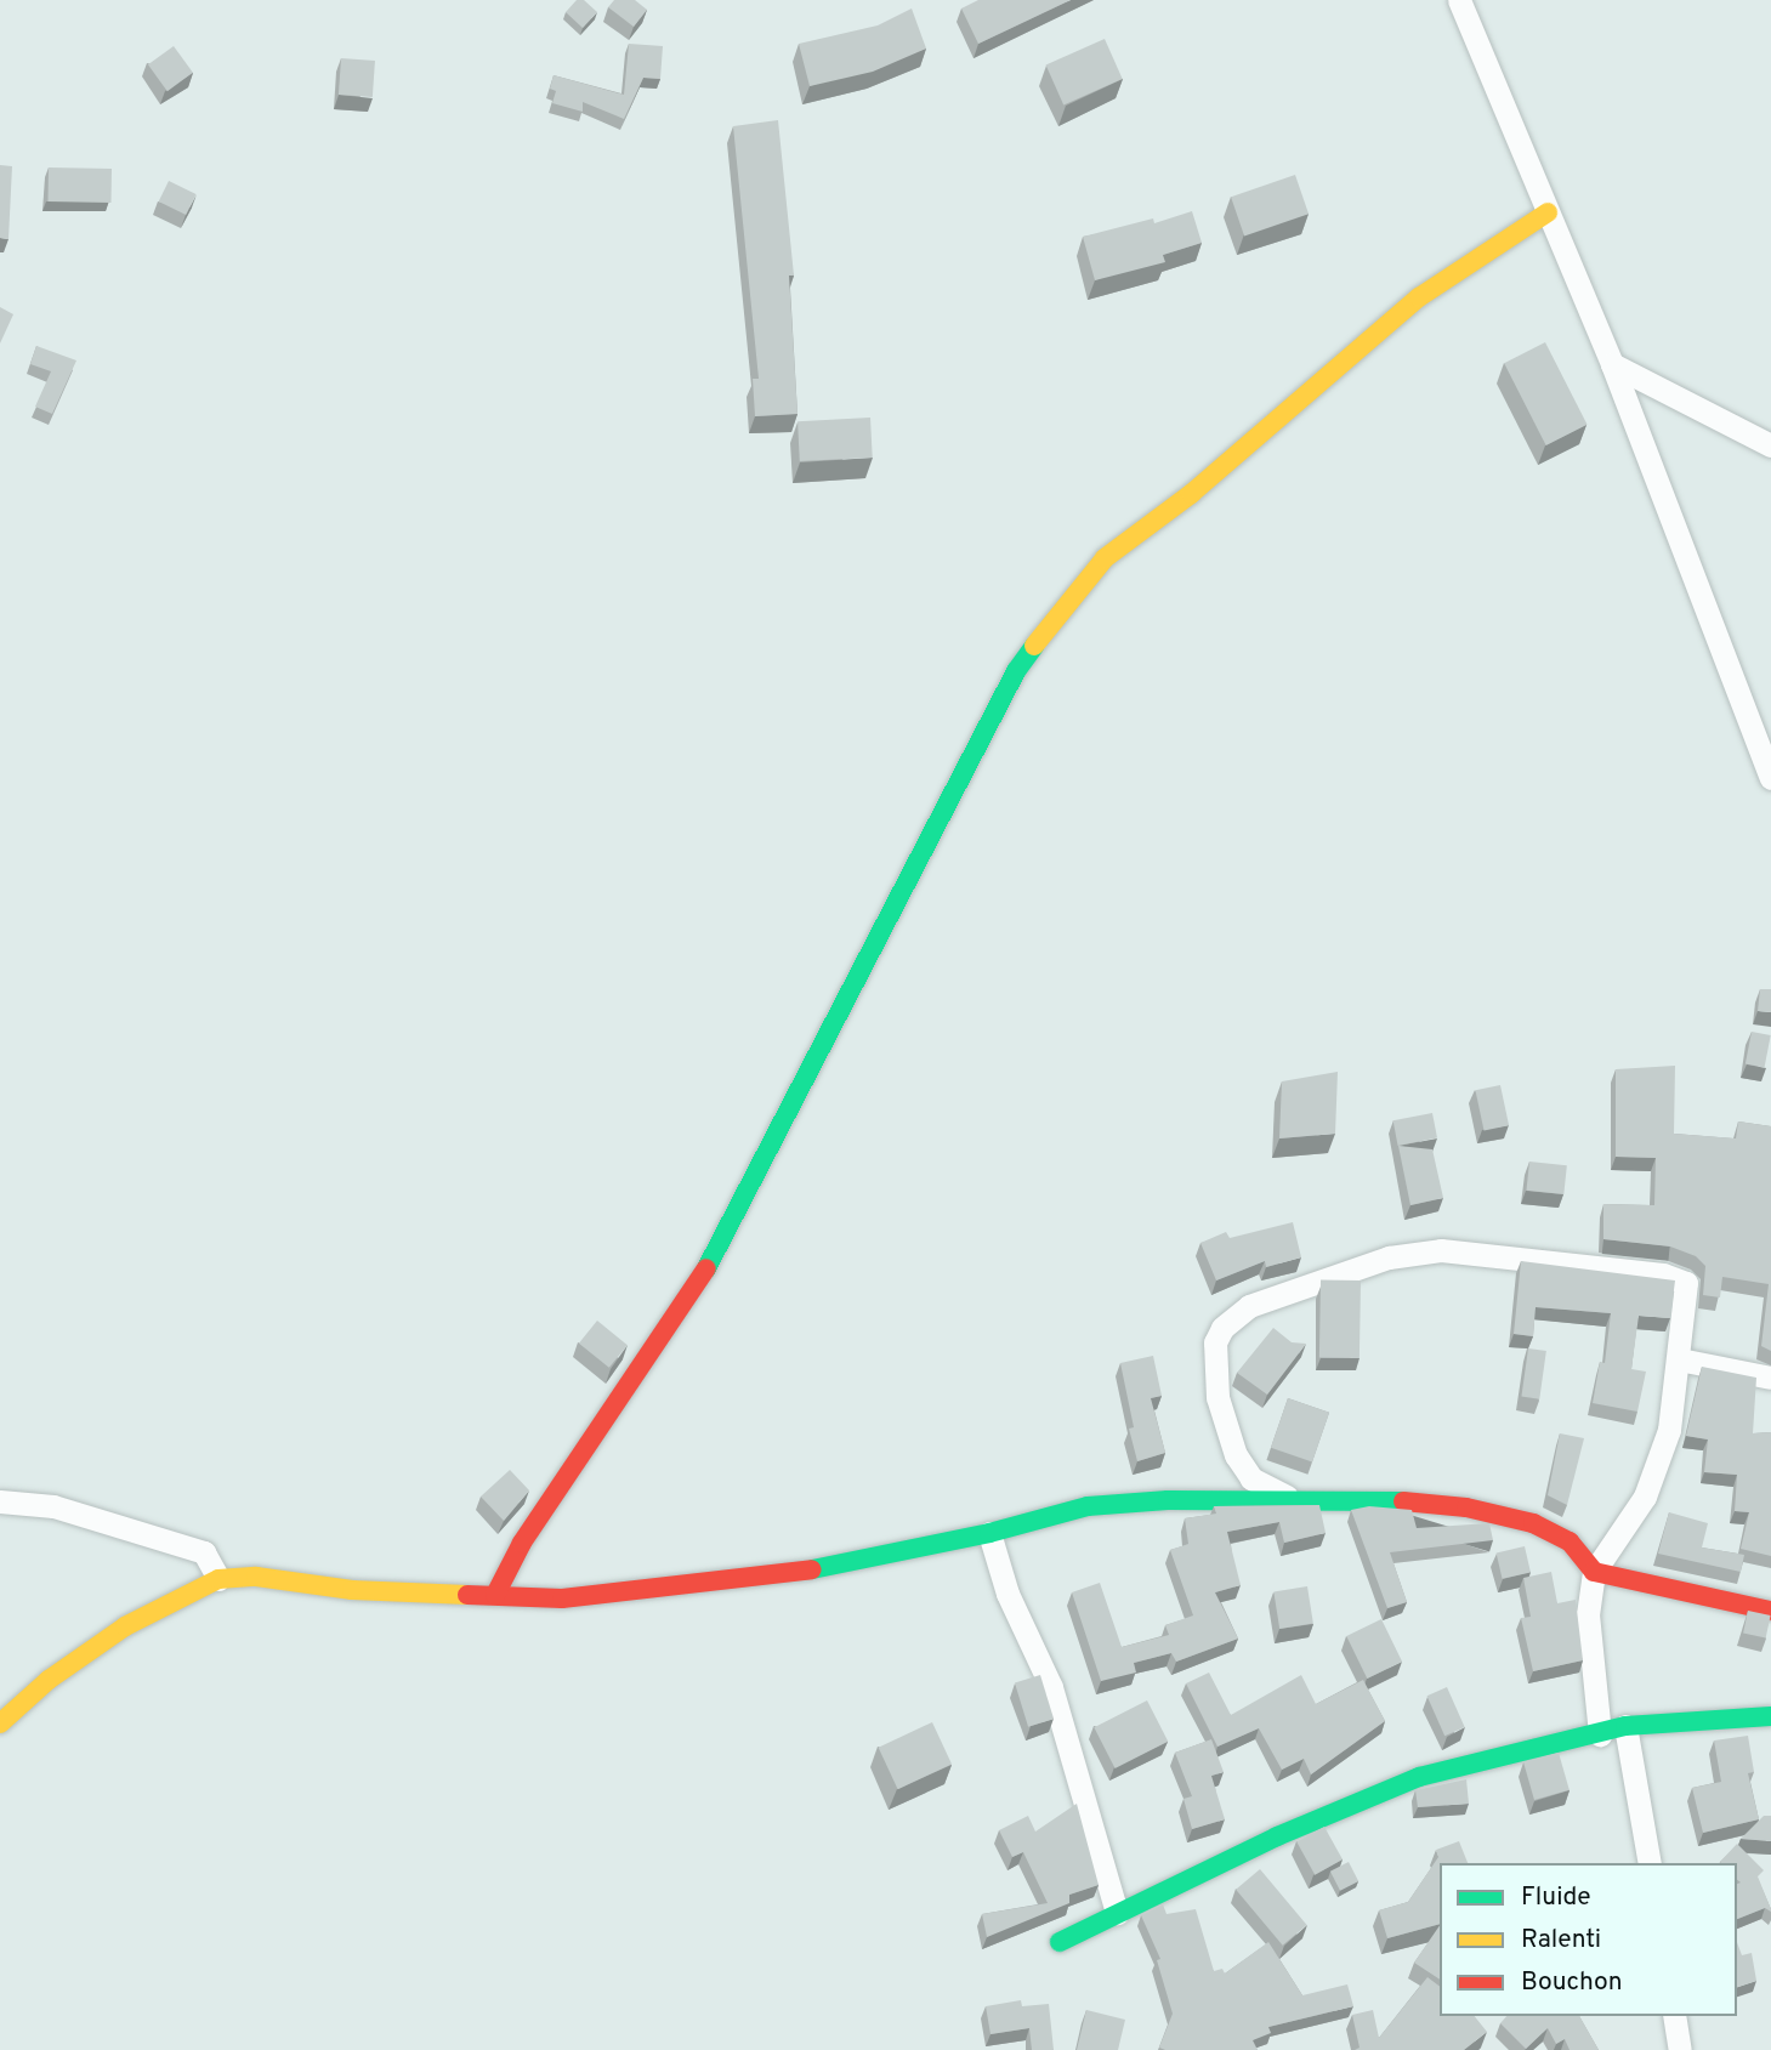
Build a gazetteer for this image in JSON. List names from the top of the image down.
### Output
{
  "legend": ["Fluide", "Ralenti", "Bouchon"]
}
